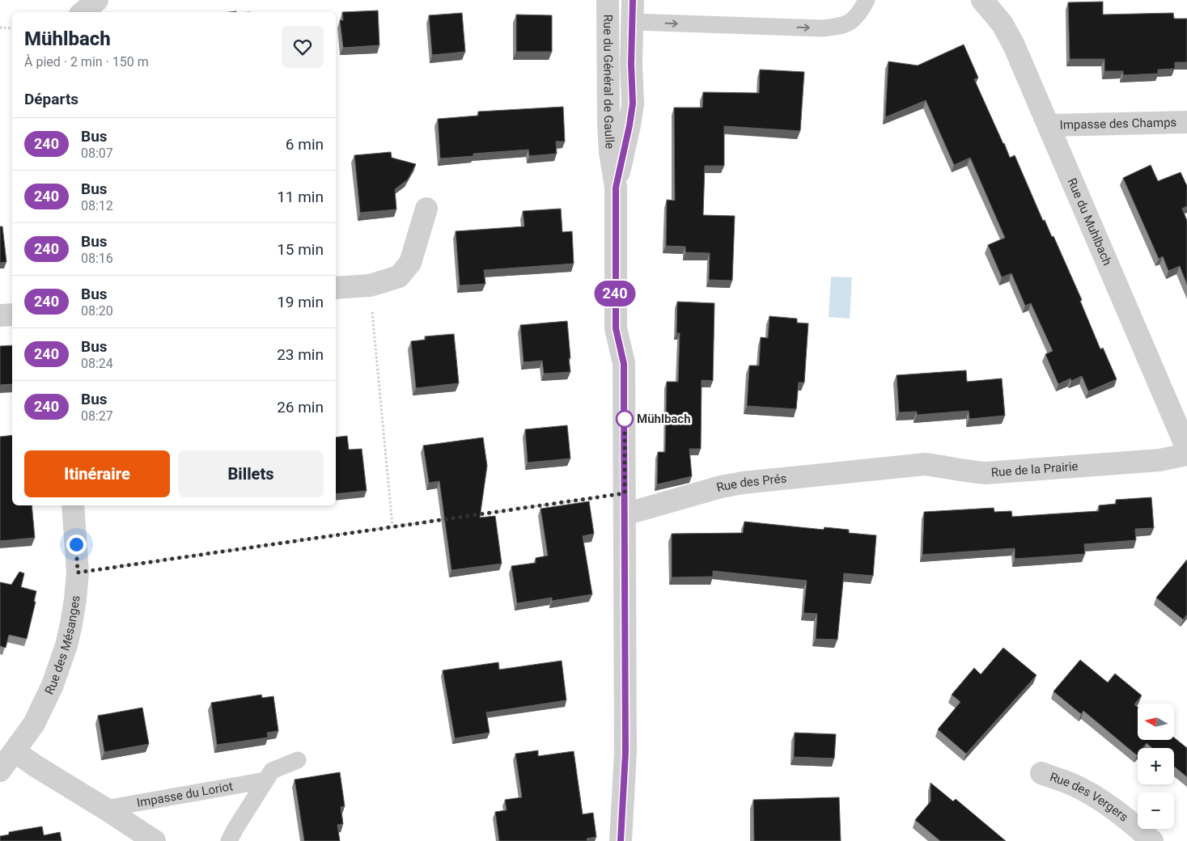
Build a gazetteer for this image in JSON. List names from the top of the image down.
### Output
{
  "streets": {
    "street": [
      "Rue du Général de Gaulle",
      "Impasse des Champs",
      "Rue du Muhlbach",
      "Rue de la Prairie",
      "Rue des Prés",
      "Rue des Mésanges",
      "Impasse du Loriot",
      "Rue des Vergers"
    ]
  },
  "crossings": [
    ["Rue du Général de Gaulle", "Rue des Prés"],
    ["Impasse des Champs", "Rue du Muhlbach"],
    ["Rue de la Prairie", "Rue des Prés"],
    ["Rue des Mésanges", "Impasse du Loriot"]
  ],
  "places": ["Mühlbach"],
  "lines": ["bus line 240"],
  "north": "left",
  "page": {
    "on_map": "240",
    "heading": [
      ["Mühlbach", "À pied · 2 min · 150 m"],
      "Départs"
    ],
    "list": [
      {
        "mark": "240",
        "name": "Bus",
        "note": "08:07",
        "value": "6 min"
      },
      {
        "mark": "240",
        "name": "Bus",
        "note": "08:12",
        "value": "11 min"
      },
      {
        "mark": "240",
        "name": "Bus",
        "note": "08:16",
        "value": "15 min"
      },
      {
        "mark": "240",
        "name": "Bus",
        "note": "08:20",
        "value": "19 min"
      },
      {
        "mark": "240",
        "name": "Bus",
        "note": "08:24",
        "value": "23 min"
      },
      {
        "mark": "240",
        "name": "Bus",
        "note": "08:27",
        "value": "26 min"
      }
    ],
    "buttons": ["Itinéraire", "Billets"],
    "map_buttons": ["+", "−"]
  }
}
